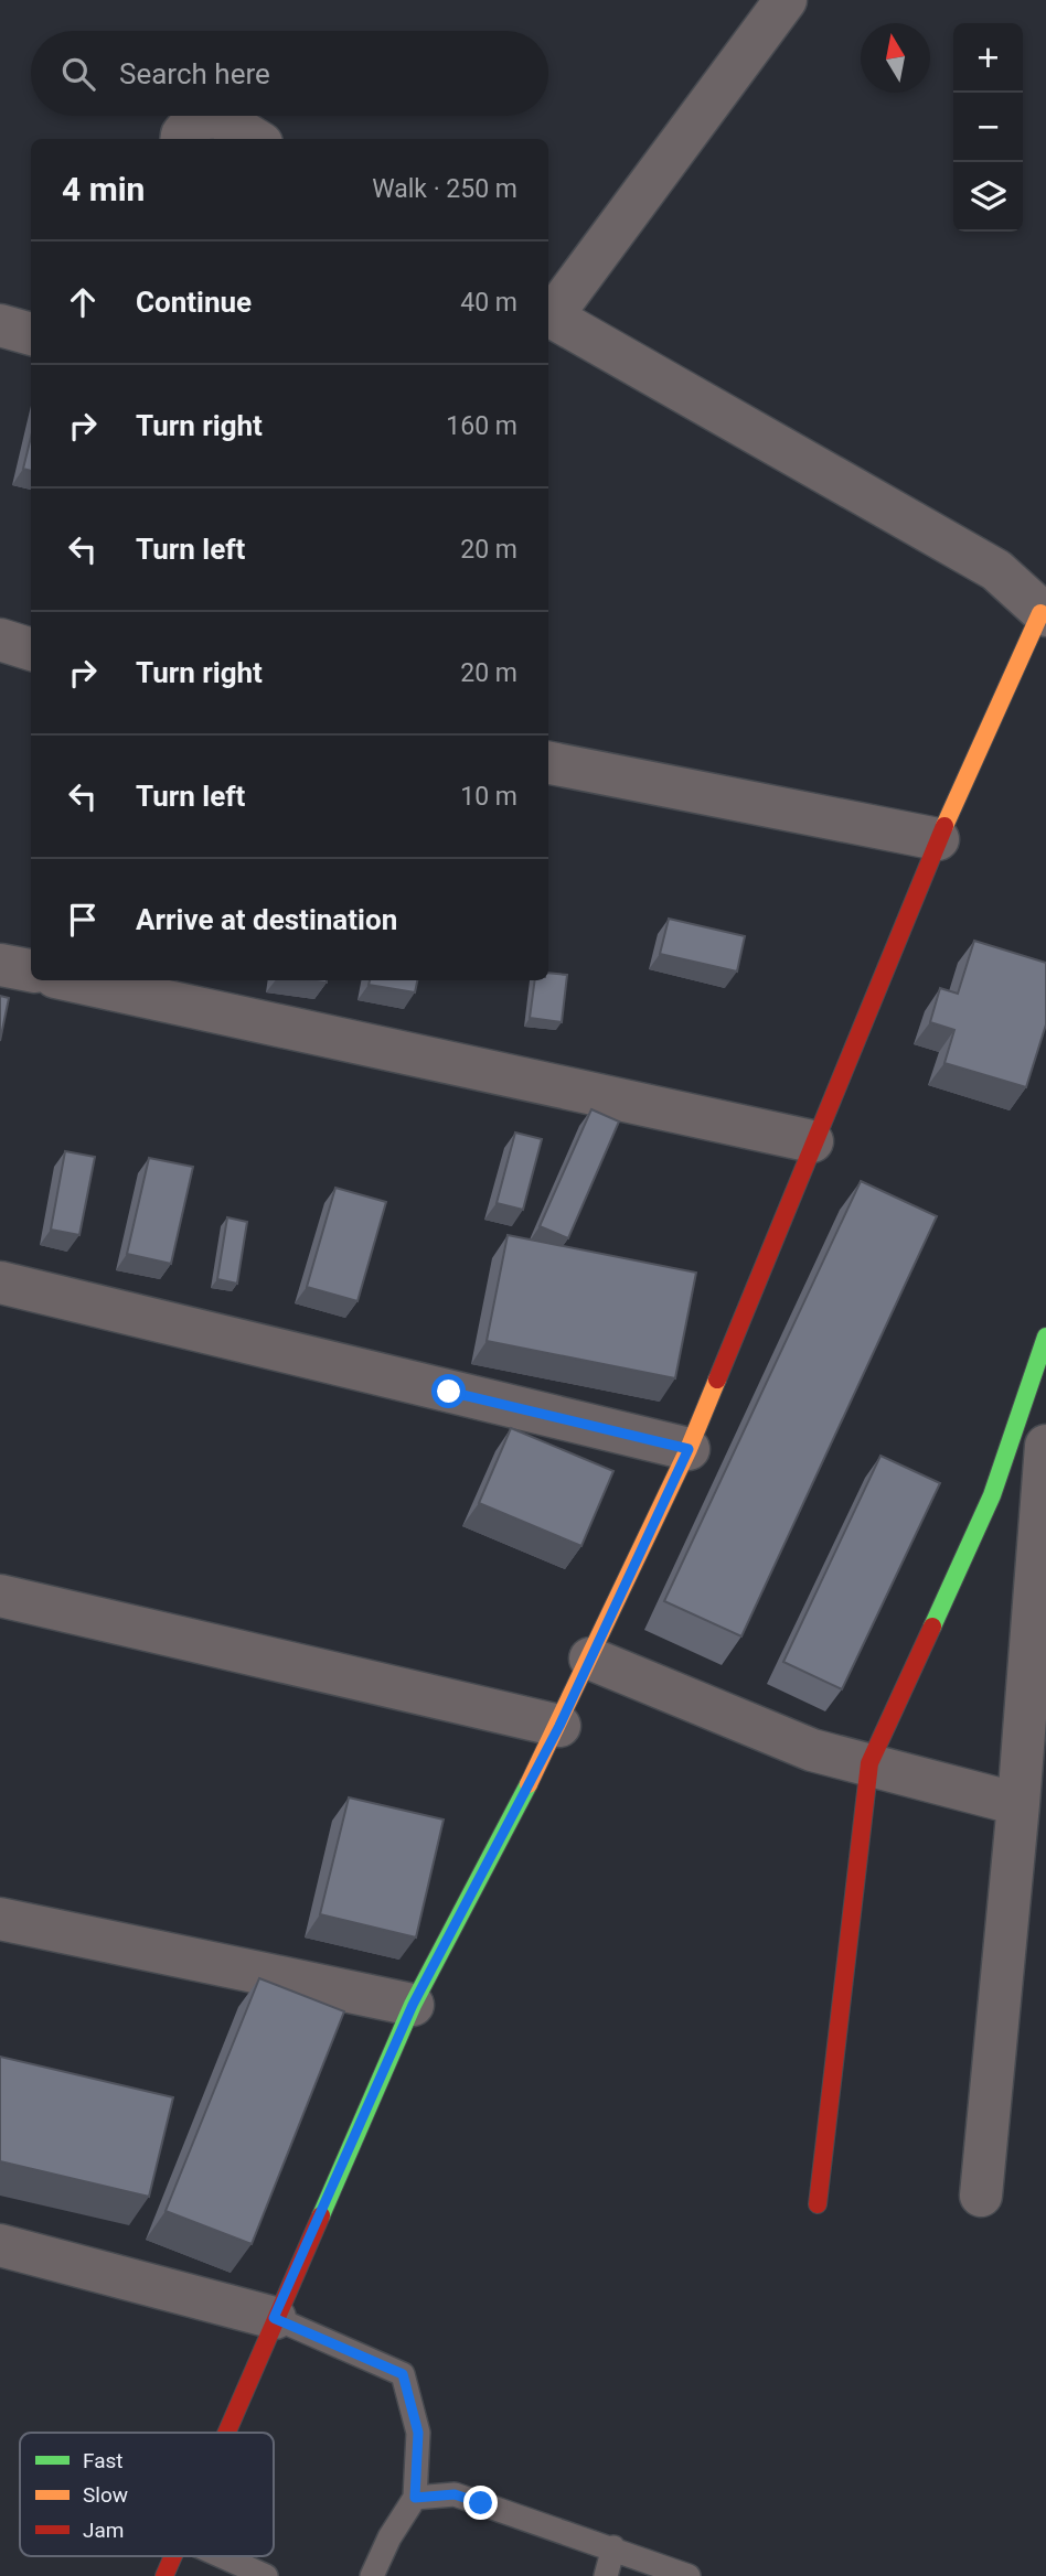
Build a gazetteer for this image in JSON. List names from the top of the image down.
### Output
{
  "legend": ["Fast", "Slow", "Jam"],
  "north": "top",
  "page": {
    "map_buttons": ["+", "−"],
    "search": "Search here",
    "heading": ["4 min", "Walk · 250 m"],
    "list": [
      ["Continue", "40 m"],
      ["Turn right", "160 m"],
      ["Turn left", "20 m"],
      ["Turn right", "20 m"],
      ["Turn left", "10 m"],
      "Arrive at destination"
    ]
  }
}
